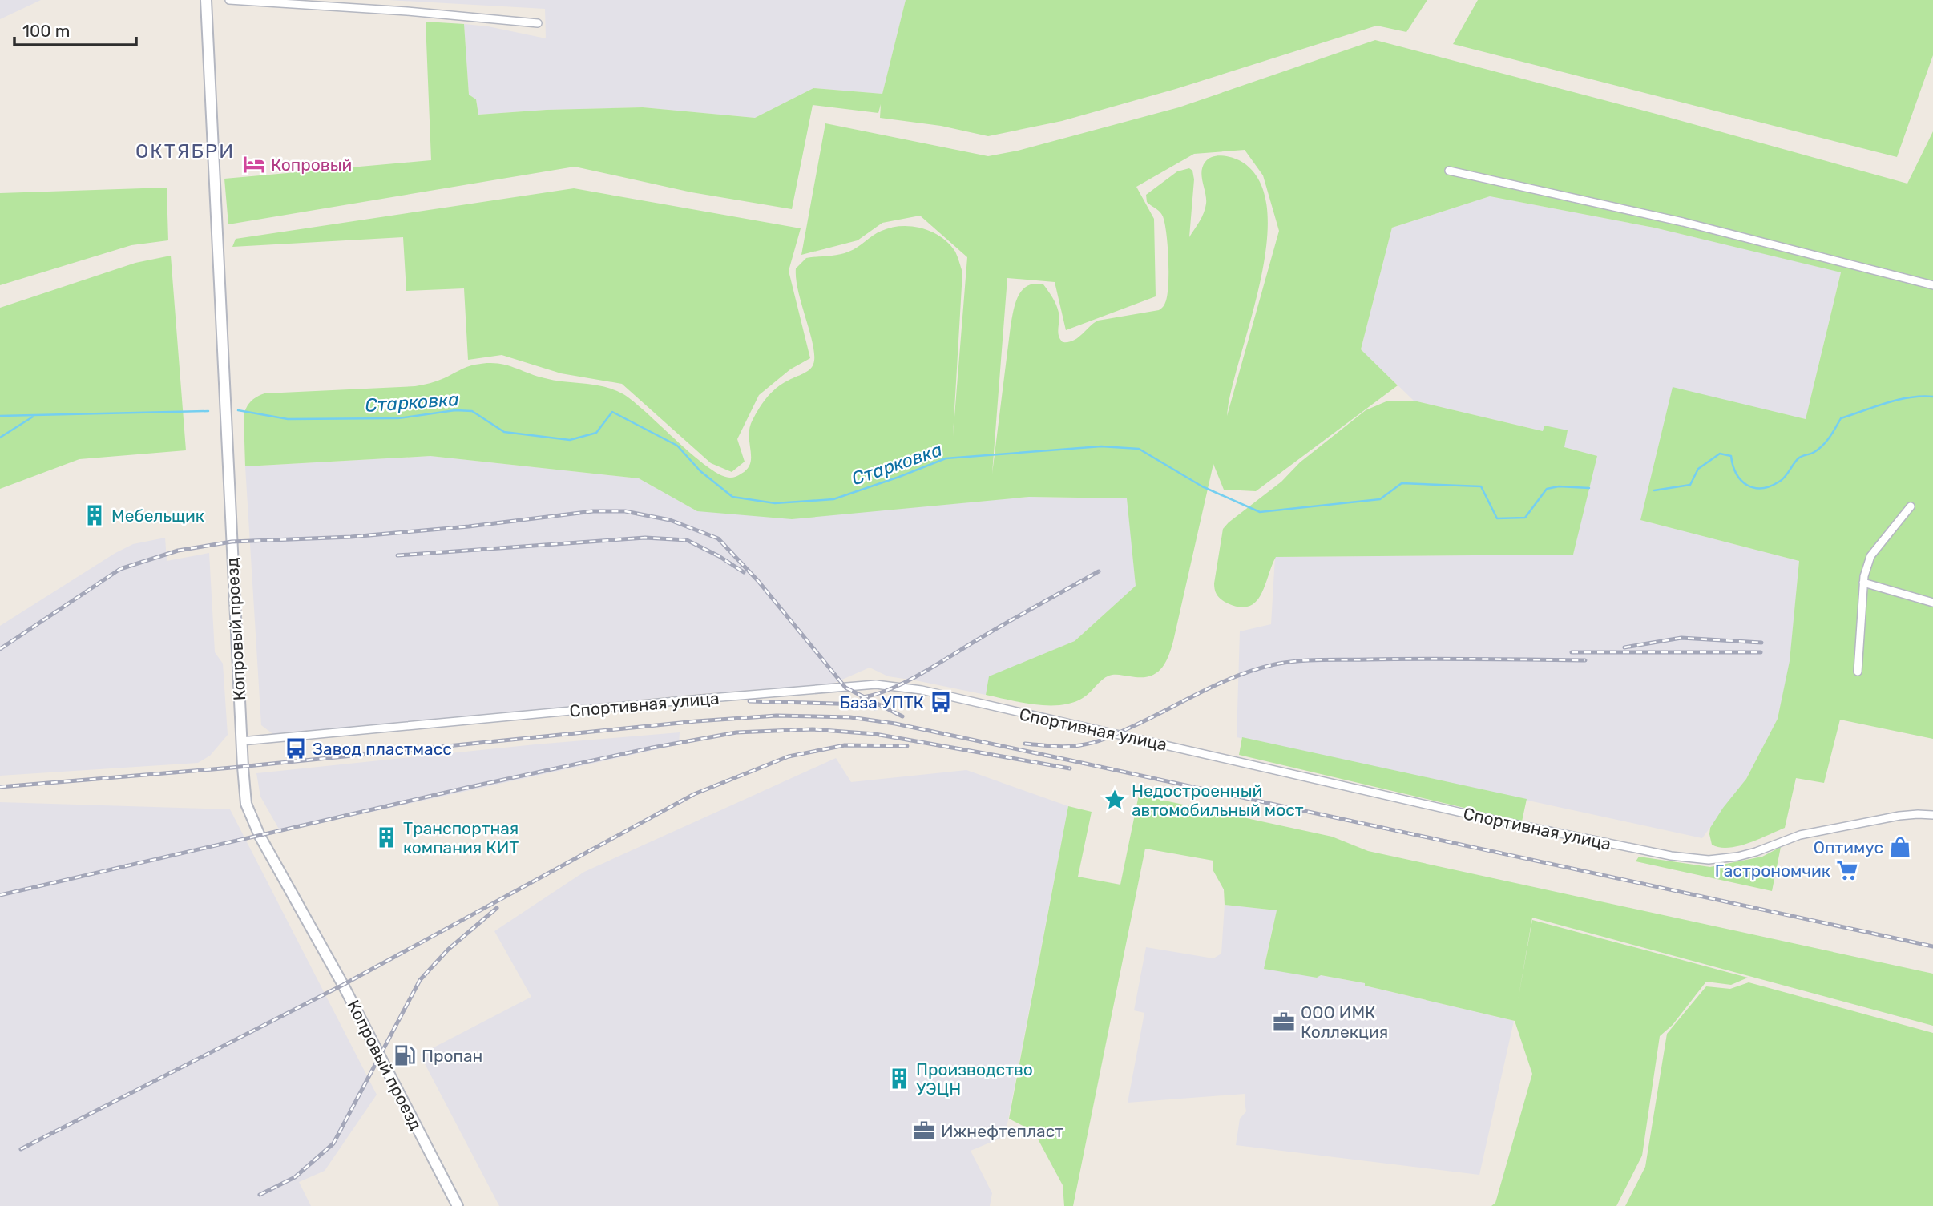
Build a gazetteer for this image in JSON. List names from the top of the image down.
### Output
{
  "streets": {
    "main road": ["Копровый проезд"],
    "street": ["Спортивная улица"]
  },
  "crossings": [
    ["Копровый проезд", "Спортивная улица"]
  ],
  "districts": ["ОКТЯБРИ"],
  "water": ["Старковка"],
  "places": {
    "hotel": ["Копровый"],
    "building": ["Мебельщик", "Транспортная компания КИТ", "Производство УЭЦН"],
    "bus stop": ["База УПТК", "Завод пластмасс"],
    "place": ["Недостроенный автомобильный мост"],
    "shop": ["Оптимус"],
    "supermarket": ["Гастрономчик"],
    "office": ["ООО ИМК Коллекция", "Ижнефтепласт"],
    "fuel station": ["Пропан"]
  },
  "scale_bar": "100 m"
}
